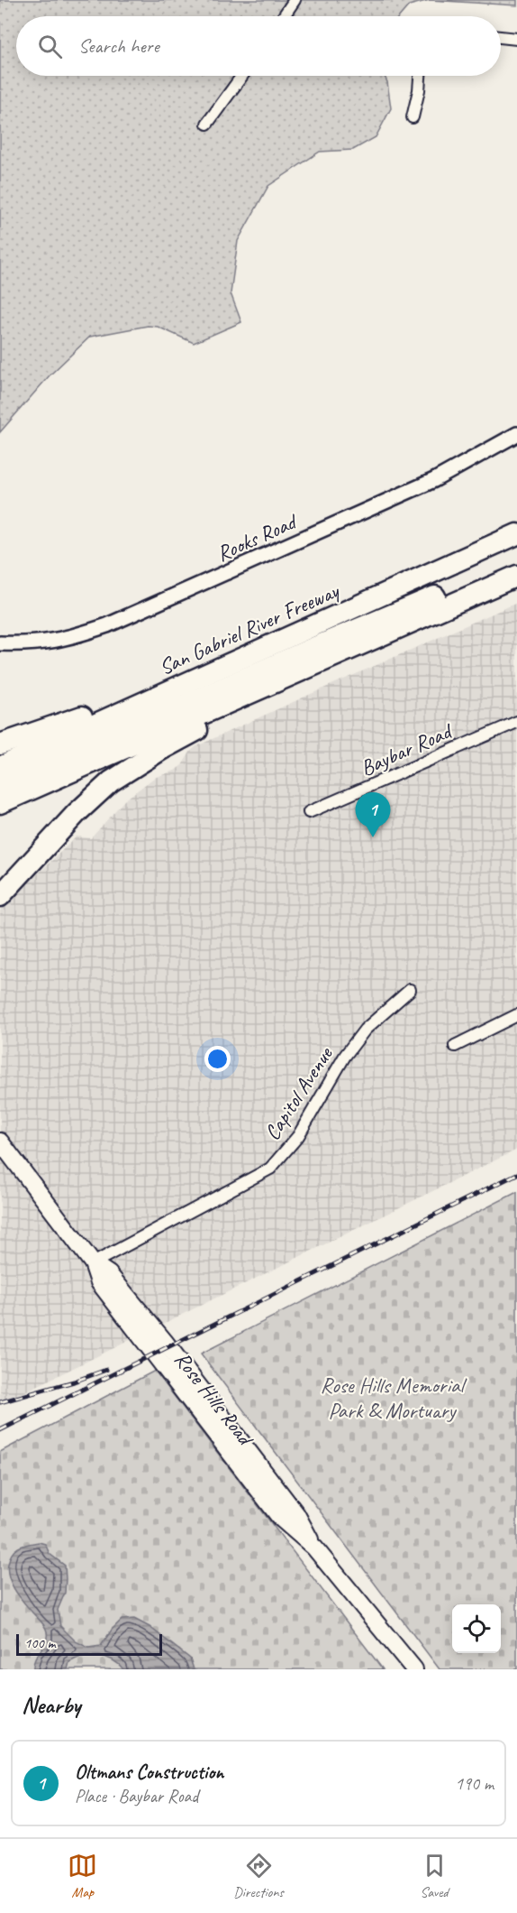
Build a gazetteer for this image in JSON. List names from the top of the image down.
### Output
{
  "streets": {
    "highway": ["San Gabriel River Freeway"],
    "main road": ["Rose Hills Road"],
    "street": ["Rooks Road", "Baybar Road", "Capitol Avenue"]
  },
  "crossings": [
    ["Capitol Avenue", "Rose Hills Road"]
  ],
  "parks": ["Rose Hills Memorial Park & Mortuary"],
  "scale_bar": "100 m",
  "page": {
    "search": "Search here",
    "pins": "1",
    "scale": "100 m",
    "heading": "Nearby",
    "list": [
      {
        "mark": "1",
        "name": "Oltmans Construction",
        "note": "Place · Baybar Road",
        "value": "190 m"
      }
    ],
    "nav": ["Map", "Directions", "Saved"]
  }
}
